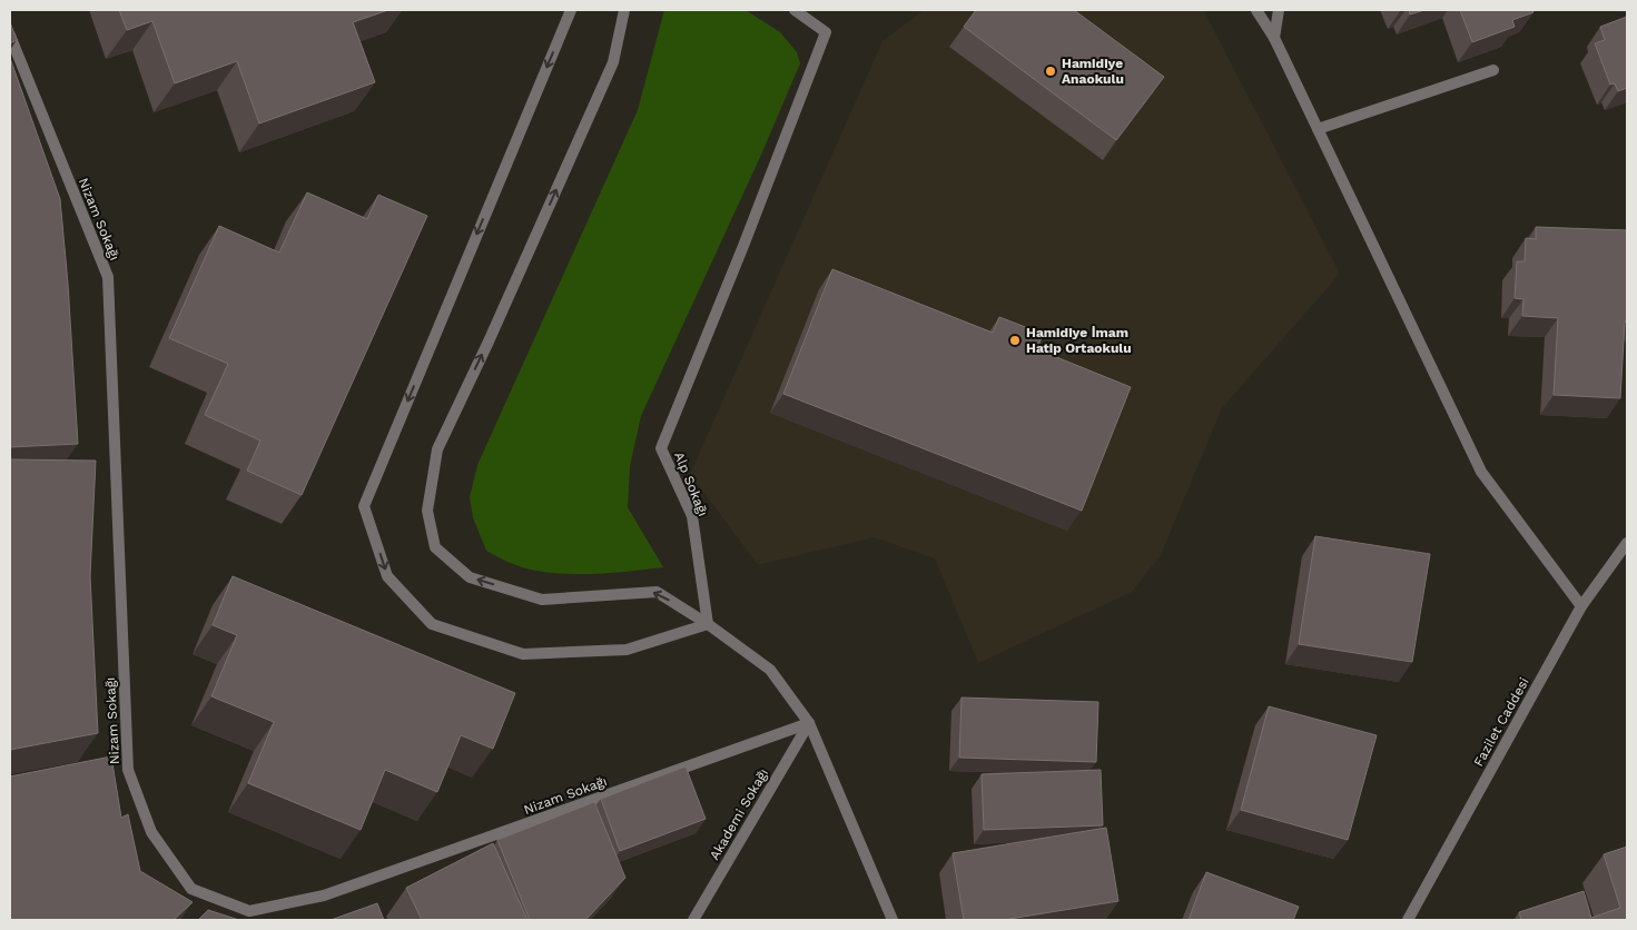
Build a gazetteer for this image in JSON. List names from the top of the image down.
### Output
{
  "streets": {
    "street": [
      "Nizam Sokağı",
      "Alp Sokağı",
      "Fazilet Caddesi",
      "Akademi Sokağı"
    ]
  },
  "crossings": [
    ["Nizam Sokağı", "Akademi Sokağı"]
  ],
  "places": ["Hamidiye Anaokulu", "Hamidiye İmam Hatip Ortaokulu"]
}
